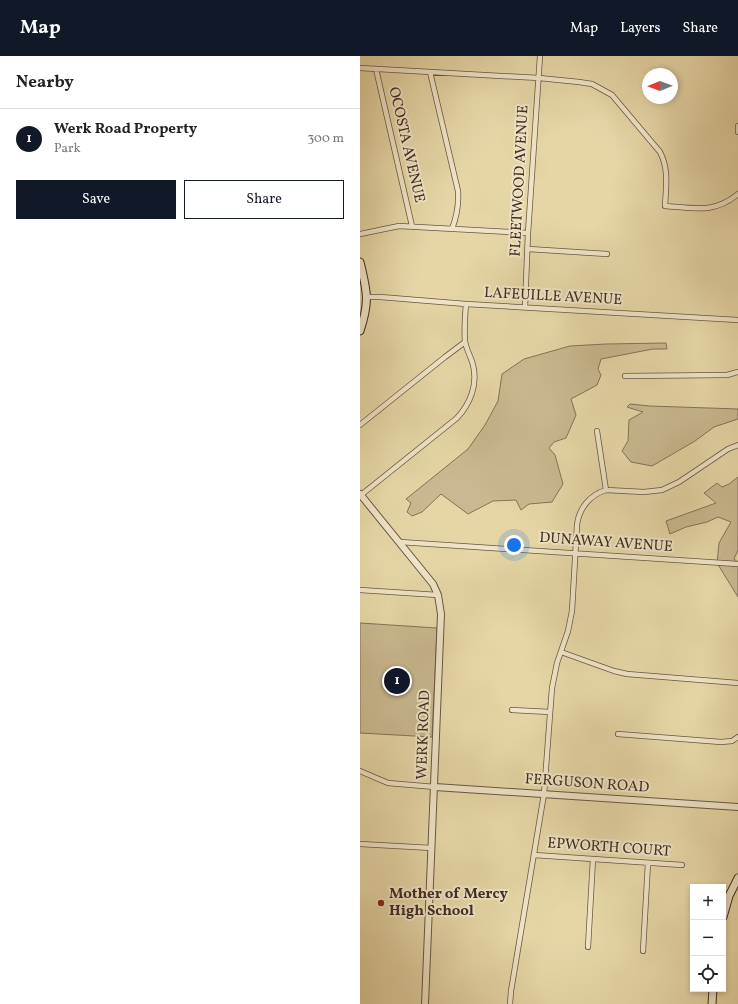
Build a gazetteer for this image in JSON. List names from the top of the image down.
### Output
{
  "streets": {
    "street": [
      "OCOSTA AVENUE",
      "FLEETWOOD AVENUE",
      "LAFEUILLE AVENUE",
      "DUNAWAY AVENUE",
      "WERK ROAD",
      "FERGUSON ROAD",
      "EPWORTH COURT"
    ]
  },
  "crossings": [
    ["FLEETWOOD AVENUE", "LAFEUILLE AVENUE"],
    ["DUNAWAY AVENUE", "WERK ROAD"],
    ["WERK ROAD", "FERGUSON ROAD"]
  ],
  "places": ["Mother of Mercy High School"],
  "north": "left",
  "page": {
    "header": "Map",
    "nav": ["Map", "Layers", "Share"],
    "heading": "Nearby",
    "list": [
      {
        "mark": "1",
        "name": "Werk Road Property",
        "note": "Park",
        "value": "300 m"
      }
    ],
    "buttons": ["Save", "Share"],
    "pins": "1",
    "map_buttons": ["+", "−"]
  }
}
